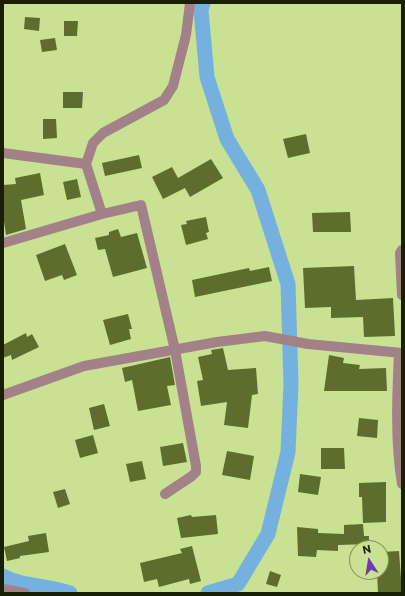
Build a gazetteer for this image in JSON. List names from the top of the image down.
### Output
{
  "north": "top"
}
